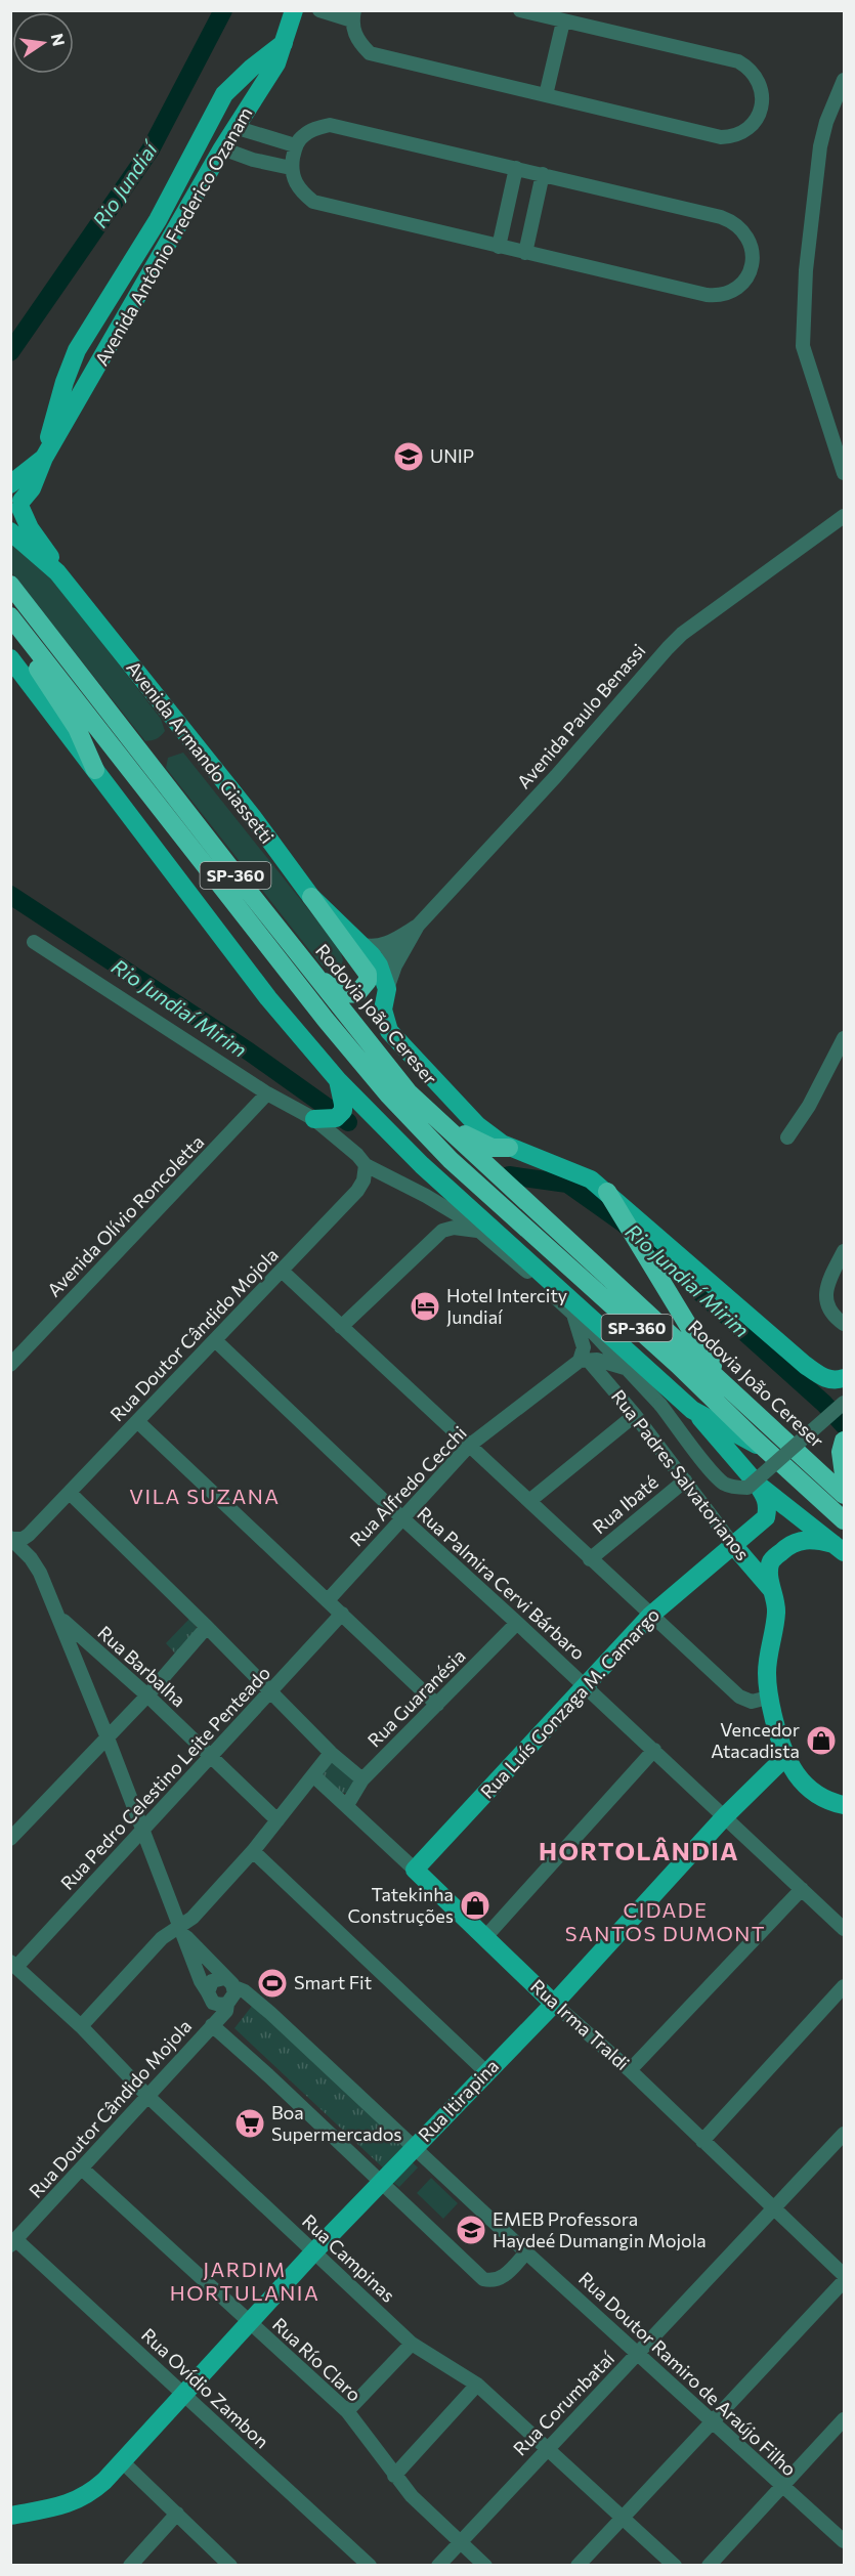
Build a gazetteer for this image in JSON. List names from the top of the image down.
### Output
{
  "streets": {
    "highway": ["SP-360", "Rodovia João Cereser"],
    "main road": [
      "Avenida Antônio Frederico Ozanam",
      "Avenida Armando Giassetti",
      "Rua Padres Salvatorianos",
      "Rua Luís Gonzaga M. Camargo",
      "Rua Irma Traldi",
      "Rua Itirapina"
    ],
    "street": [
      "Avenida Paulo Benassi",
      "Avenida Olívio Roncoletta",
      "Rua Doutor Cândido Mojola",
      "Rua Alfredo Cecchi",
      "Rua Ibaté",
      "Rua Palmira Cervi Bárbaro",
      "Rua Barbalha",
      "Rua Guaranésia",
      "Rua Pedro Celestino Leite Penteado",
      "Rua Campinas",
      "Rua Río Claro",
      "Rua Doutor Ramiro de Araújo Filho",
      "Rua Ovídio Zambon",
      "Rua Corumbataí"
    ]
  },
  "crossings": [
    ["Avenida Antônio Frederico Ozanam", "Avenida Armando Giassetti"],
    ["Avenida Paulo Benassi", "Avenida Armando Giassetti"],
    ["Rua Doutor Cândido Mojola", "Rua Palmira Cervi Bárbaro"],
    ["Rua Doutor Cândido Mojola", "Rua Barbalha"],
    ["Rua Doutor Cândido Mojola", "Rua Pedro Celestino Leite Penteado"],
    ["Rua Doutor Cândido Mojola", "Rua Campinas"],
    ["Rua Doutor Cândido Mojola", "Rua Río Claro"],
    ["Rua Doutor Cândido Mojola", "Rua Doutor Ramiro de Araújo Filho"],
    ["Rua Doutor Cândido Mojola", "Rua Ovídio Zambon"],
    ["Rua Padres Salvatorianos", "Rua Alfredo Cecchi"],
    ["Rua Padres Salvatorianos", "Rua Ibaté"],
    ["Rua Padres Salvatorianos", "Rua Luís Gonzaga M. Camargo"],
    ["Rua Alfredo Cecchi", "Rua Palmira Cervi Bárbaro"],
    ["Rua Palmira Cervi Bárbaro", "Rua Guaranésia"],
    ["Rua Palmira Cervi Bárbaro", "Rua Luís Gonzaga M. Camargo"],
    ["Rua Palmira Cervi Bárbaro", "Rua Itirapina"],
    ["Rua Barbalha", "Rua Pedro Celestino Leite Penteado"],
    ["Rua Guaranésia", "Rua Irma Traldi"],
    ["Rua Luís Gonzaga M. Camargo", "Rua Irma Traldi"],
    ["Rua Pedro Celestino Leite Penteado", "Rua Campinas"],
    ["Rua Irma Traldi", "Rua Itirapina"],
    ["Rua Irma Traldi", "Rua Corumbataí"],
    ["Rua Itirapina", "Rua Campinas"],
    ["Rua Itirapina", "Rua Río Claro"],
    ["Rua Itirapina", "Rua Doutor Ramiro de Araújo Filho"],
    ["Rua Itirapina", "Rua Ovídio Zambon"],
    ["Rua Campinas", "Rua Corumbataí"],
    ["Rua Río Claro", "Rua Corumbataí"],
    ["Rua Doutor Ramiro de Araújo Filho", "Rua Corumbataí"]
  ],
  "districts": [
    "VILA SUZANA",
    "HORTOLÂNDIA",
    "CIDADE SANTOS DUMONT",
    "JARDIM HORTULANIA"
  ],
  "water": ["Rio Jundiaí", "Rio Jundiaí Mirim"],
  "places": {
    "school or university": ["UNIP", "EMEB Professora Haydeé Dumangin Mojola"],
    "hotel": ["Hotel Intercity Jundiaí"],
    "shop": ["Vencedor Atacadista", "Tatekinha Construções"],
    "sports": ["Smart Fit"],
    "supermarket": ["Boa Supermercados"]
  },
  "north": "right"
}
